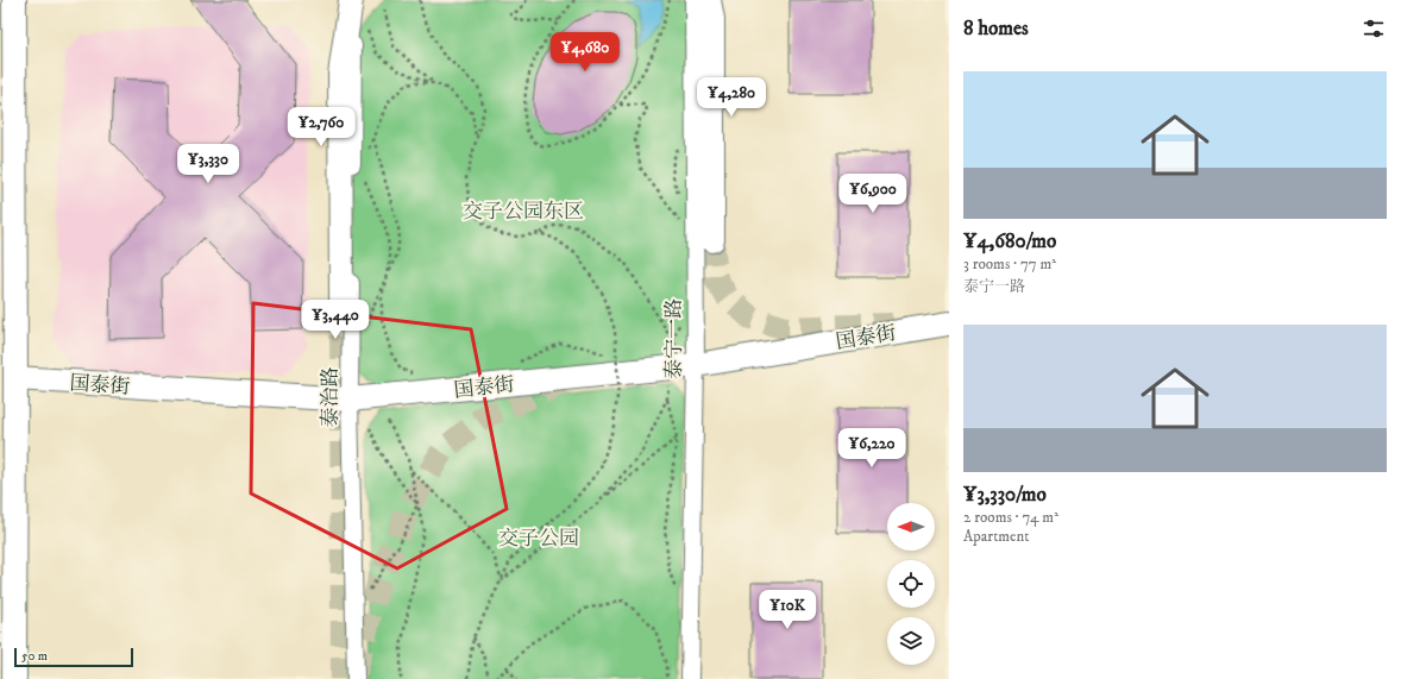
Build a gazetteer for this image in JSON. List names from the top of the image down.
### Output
{
  "streets": {
    "street": ["国泰街", "泰宁一路", "泰治路"]
  },
  "crossings": [
    ["国泰街", "泰宁一路"],
    ["国泰街", "泰治路"]
  ],
  "parks": ["交子公园东区", "交子公园"],
  "scale_bar": "50 m",
  "north": "left",
  "page": {
    "heading": "8 homes",
    "price": [
      "¥4,680",
      "¥4,280",
      "¥2,760",
      "¥3,330",
      "¥6,900",
      "¥3,440",
      "¥6,220",
      "¥10K"
    ],
    "list": [
      {
        "name": "¥4,680/mo",
        "note": "3 rooms · 77 m² · 泰宁一路"
      },
      {
        "name": "¥3,330/mo",
        "note": "2 rooms · 74 m² · Apartment"
      }
    ],
    "scale": "50 m"
  }
}
